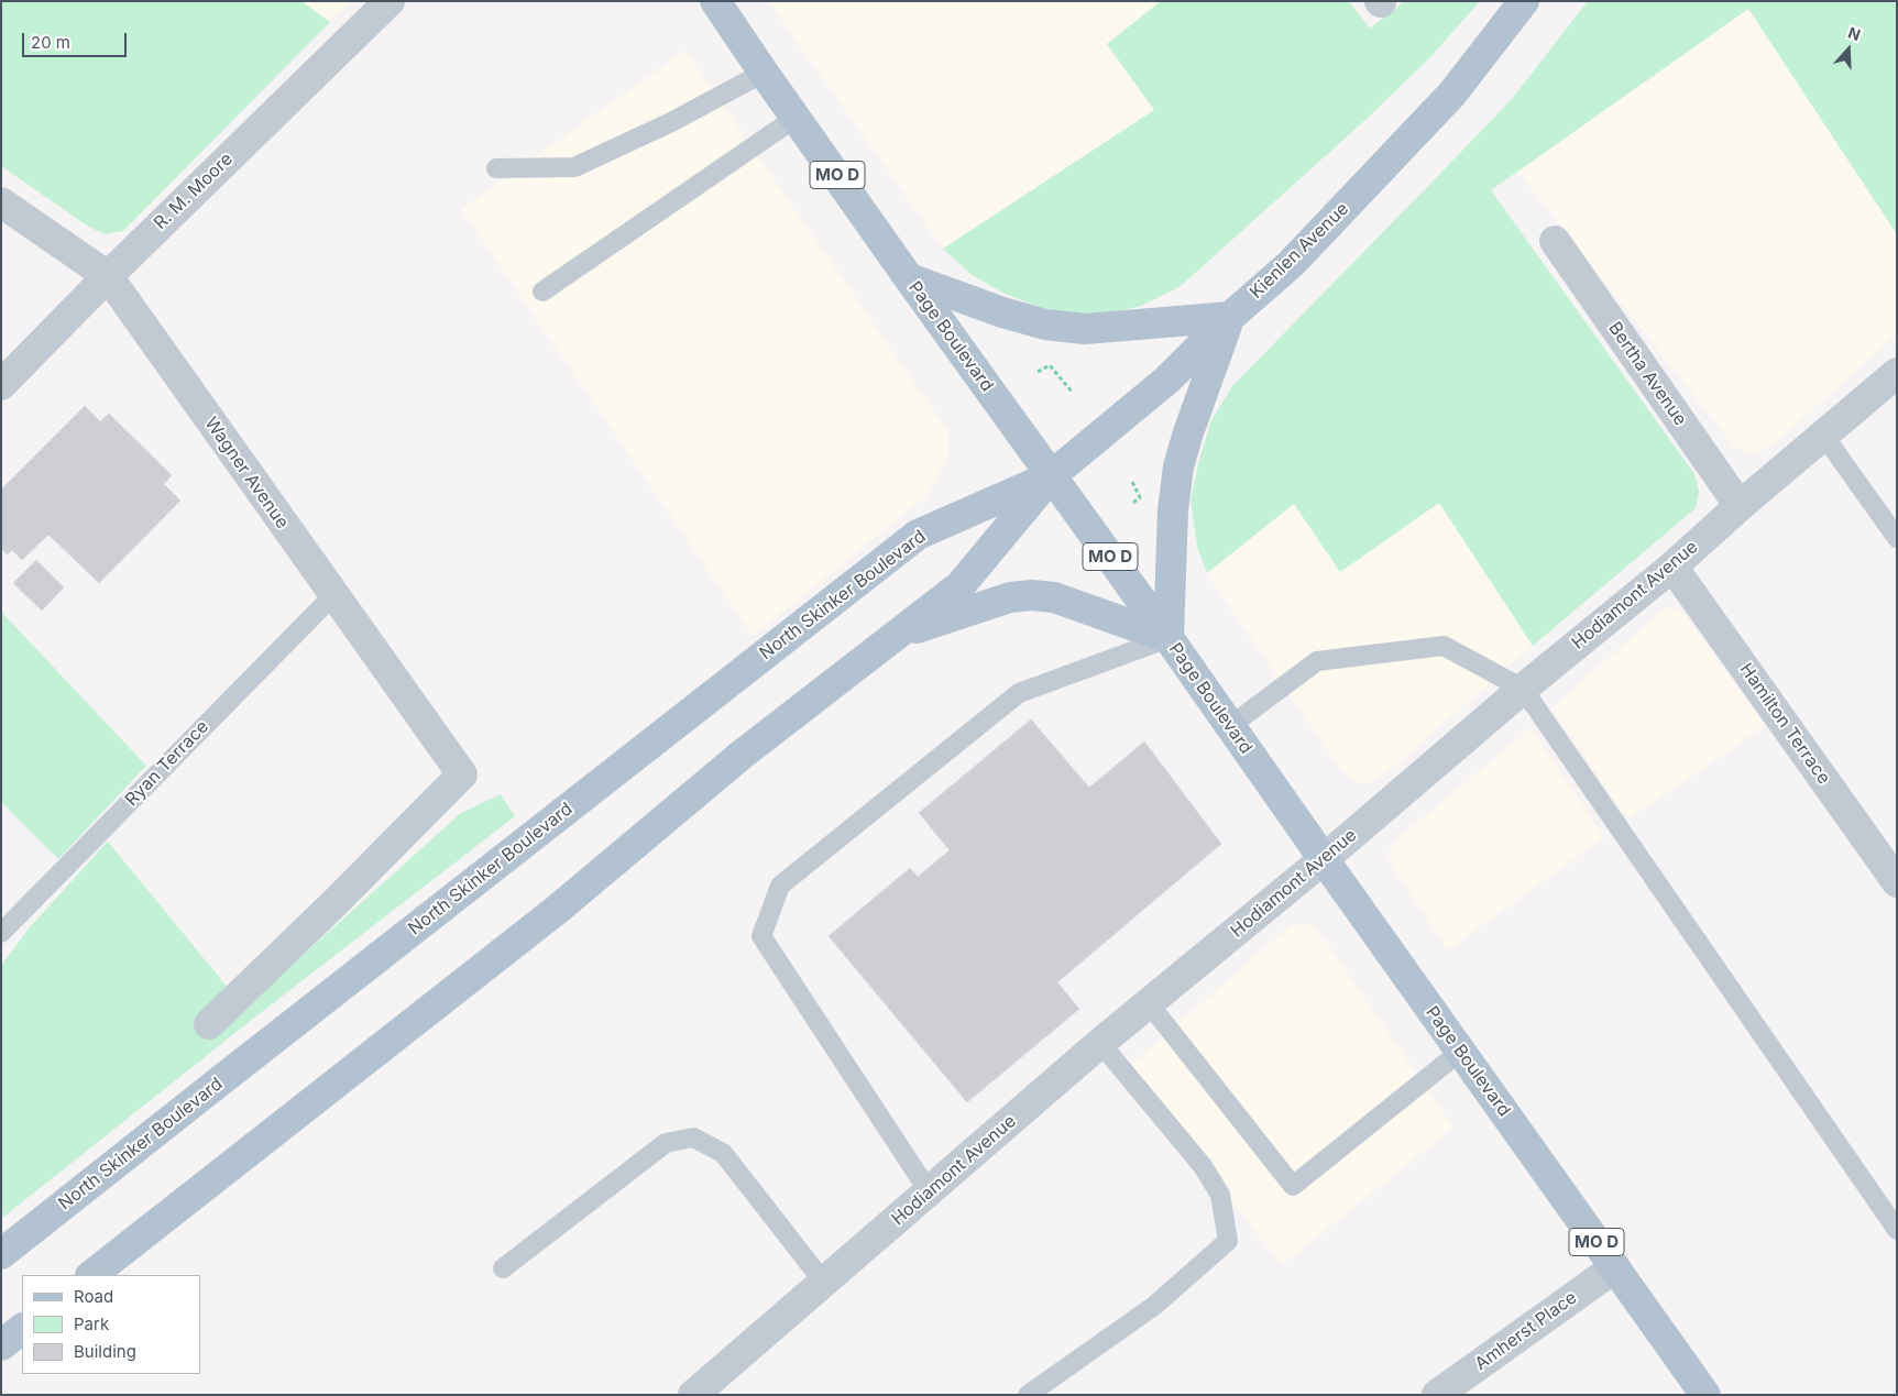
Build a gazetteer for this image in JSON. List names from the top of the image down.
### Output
{
  "streets": {
    "main road": [
      "MO D",
      "Kienlen Avenue",
      "Page Boulevard",
      "North Skinker Boulevard"
    ],
    "street": [
      "R. M. Moore",
      "Bertha Avenue",
      "Wagner Avenue",
      "Hodiamont Avenue",
      "Hamilton Terrace",
      "Amherst Place"
    ],
    "lane": ["Ryan Terrace"]
  },
  "crossings": [
    ["R. M. Moore", "Wagner Avenue"],
    ["Kienlen Avenue", "Page Boulevard"],
    ["Kienlen Avenue", "North Skinker Boulevard"],
    ["Page Boulevard", "North Skinker Boulevard"],
    ["Page Boulevard", "Hodiamont Avenue"],
    ["Page Boulevard", "Amherst Place"],
    ["Bertha Avenue", "Hodiamont Avenue"],
    ["Wagner Avenue", "Ryan Terrace"],
    ["Hodiamont Avenue", "Hamilton Terrace"]
  ],
  "legend": ["Road", "Park", "Building"],
  "scale_bar": "20 m",
  "north": "top"
}
